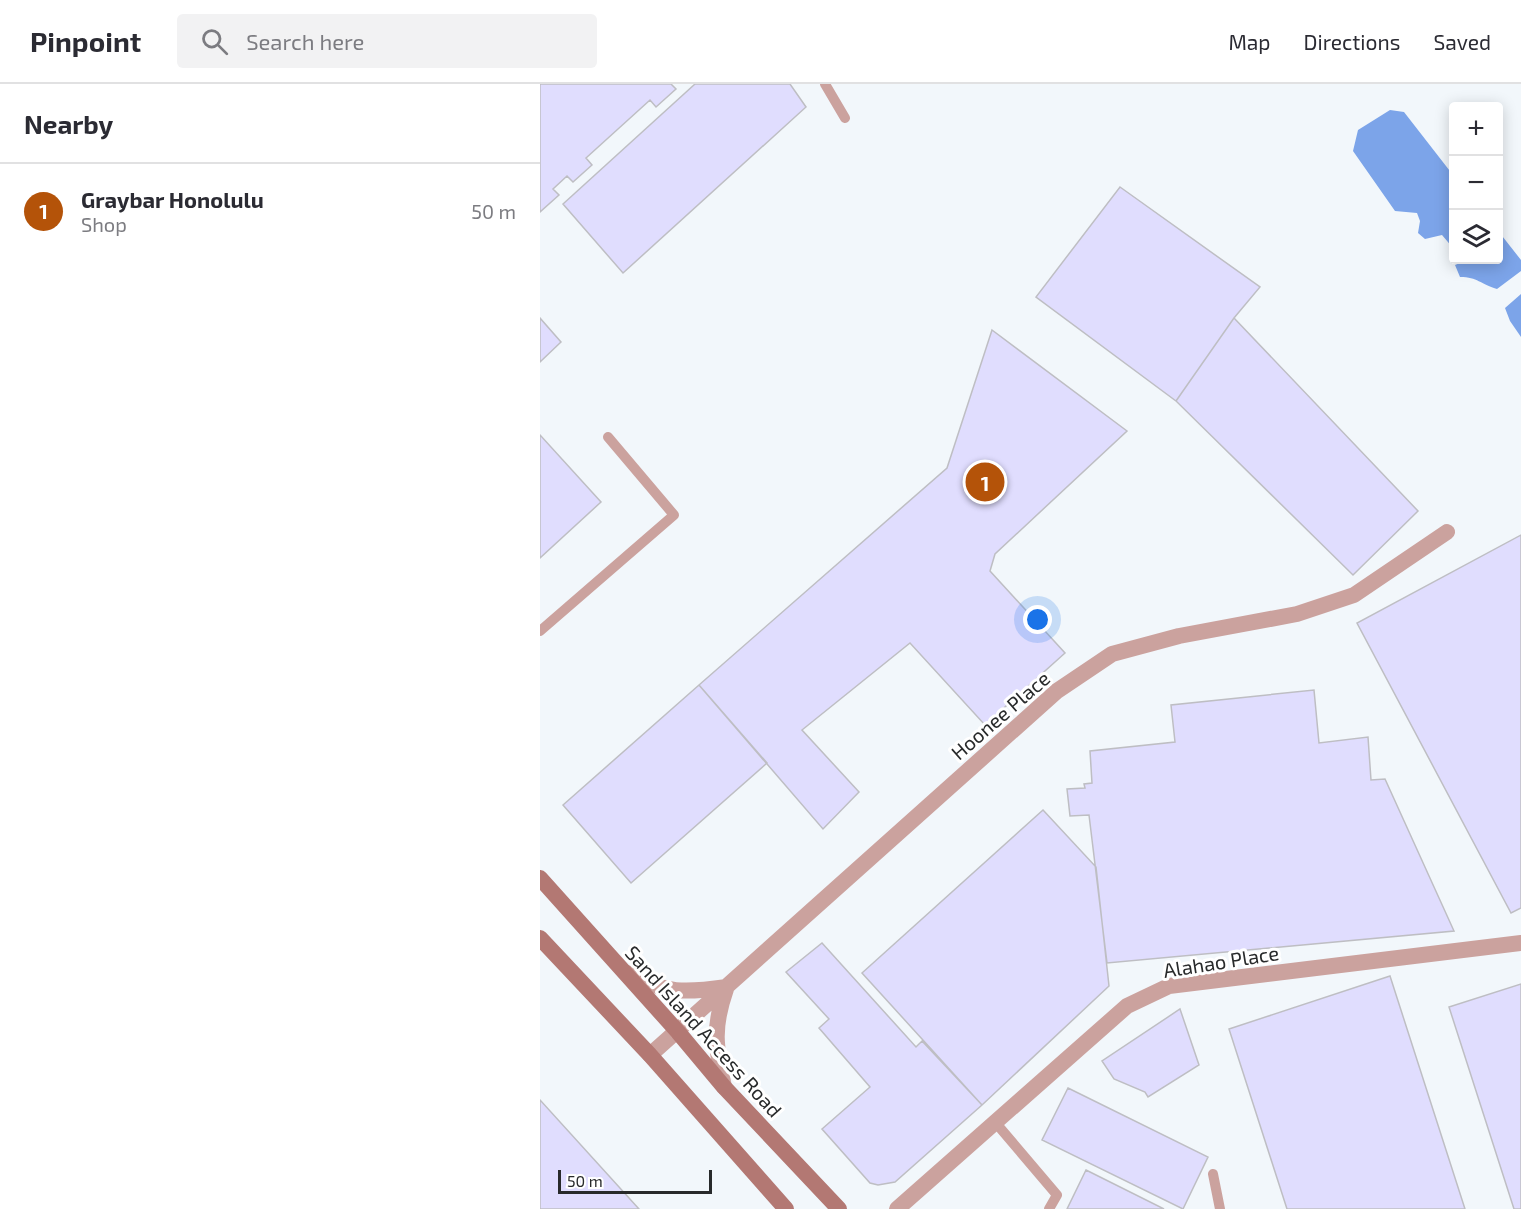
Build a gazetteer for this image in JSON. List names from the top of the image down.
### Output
{
  "streets": {
    "main road": ["Sand Island Access Road"],
    "street": ["Hoonee Place", "Alahao Place"]
  },
  "crossings": [
    ["Hoonee Place", "Sand Island Access Road"]
  ],
  "scale_bar": "50 m",
  "page": {
    "header": "Pinpoint",
    "search": "Search here",
    "nav": ["Map", "Directions", "Saved"],
    "heading": "Nearby",
    "map_buttons": ["+", "−"],
    "list": [
      {
        "mark": "1",
        "name": "Graybar Honolulu",
        "note": "Shop",
        "value": "50 m"
      }
    ],
    "pins": "1",
    "scale": "50 m"
  }
}
